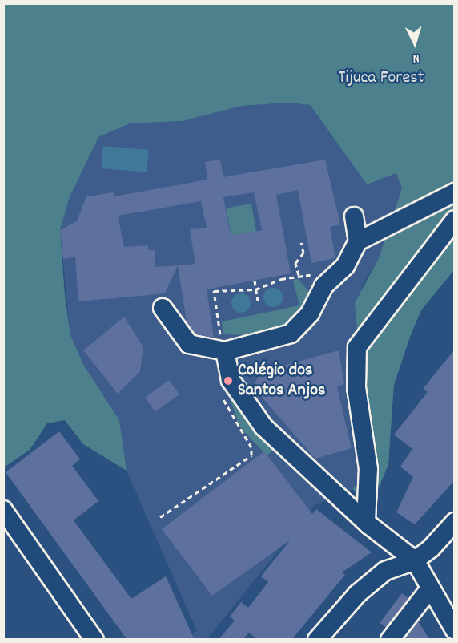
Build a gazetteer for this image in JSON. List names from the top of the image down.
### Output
{
  "parks": ["Tijuca Forest"],
  "places": ["Colégio dos Santos Anjos"],
  "north": "bottom"
}
